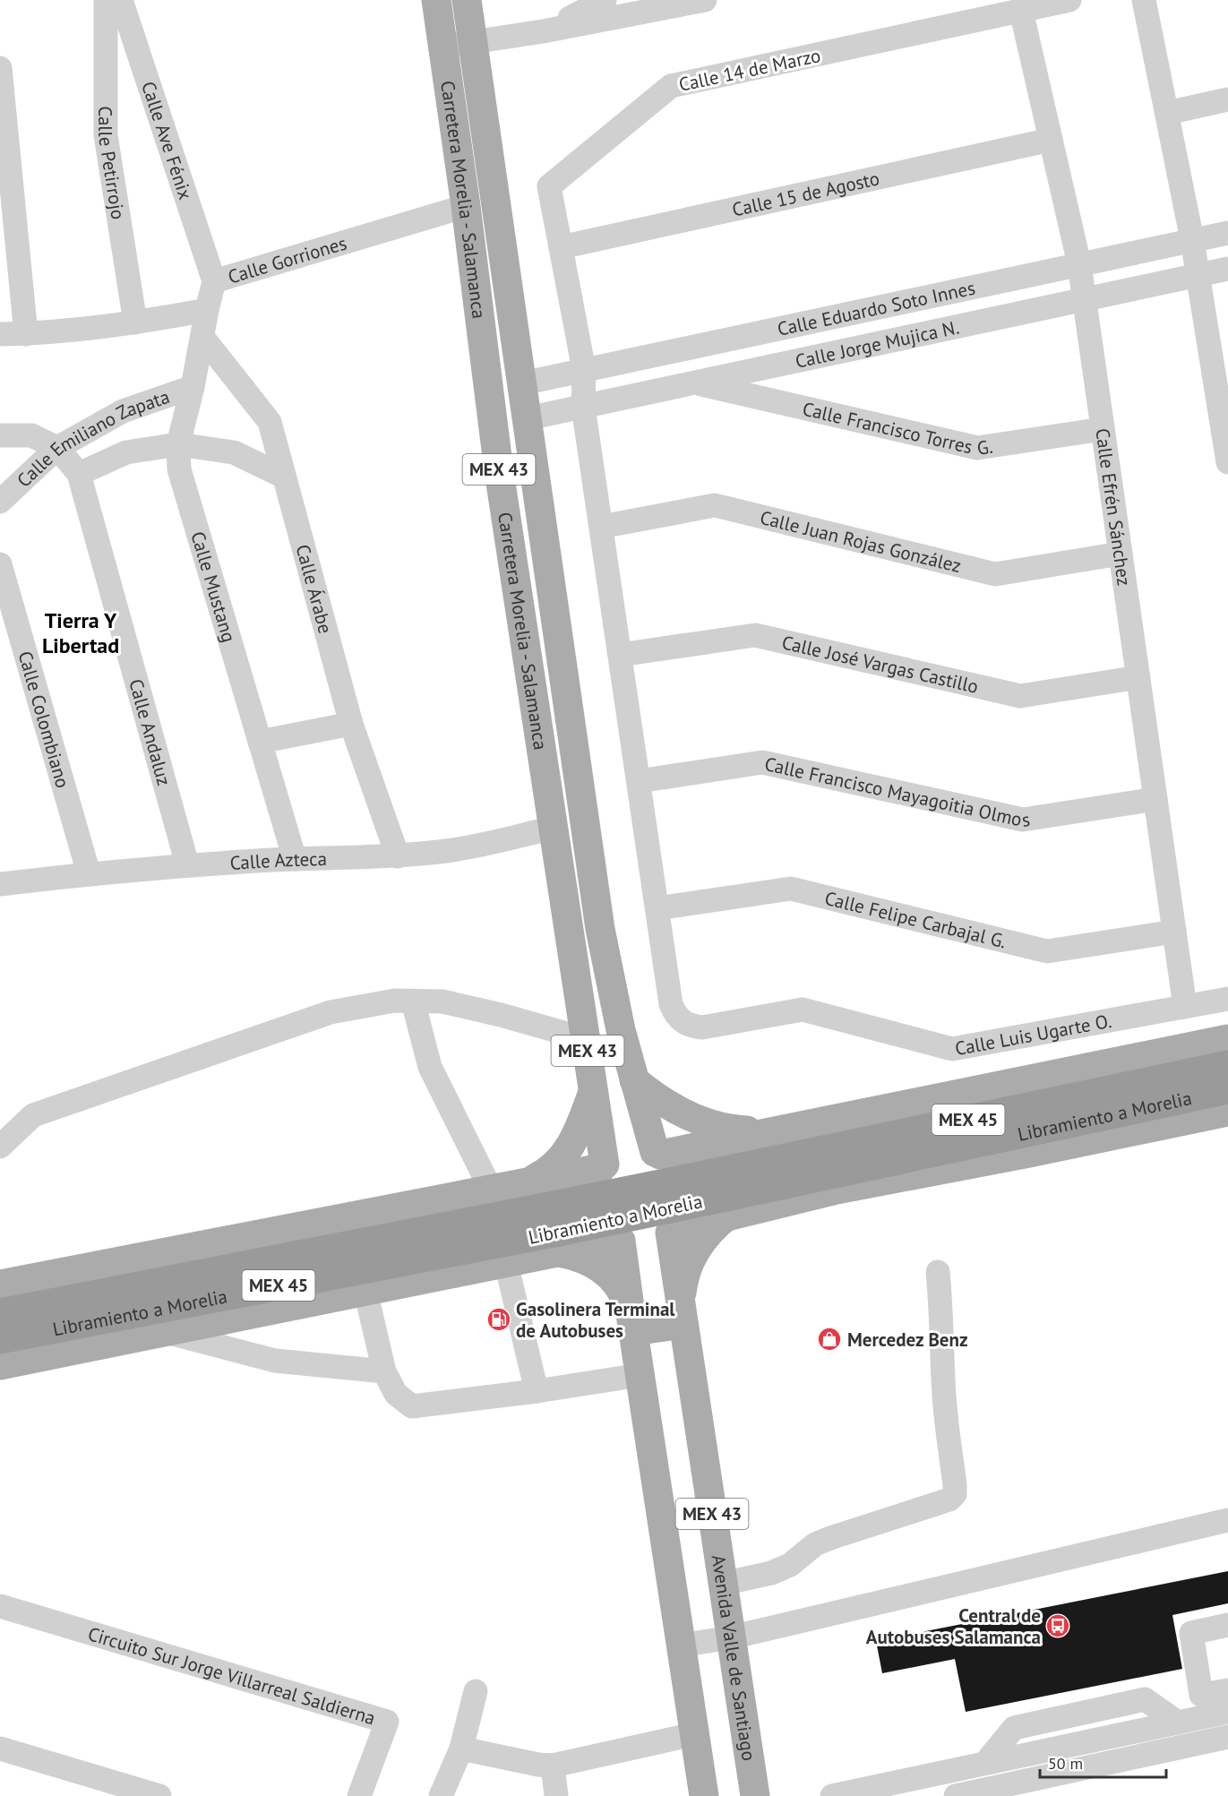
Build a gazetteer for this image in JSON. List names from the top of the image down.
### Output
{
  "streets": {
    "highway": ["Libramiento a Morelia", "MEX 45"],
    "main road": ["Carretera Morelia - Salamanca", "MEX 43", "Avenida Valle de Santiago"],
    "street": [
      "Calle 14 de Marzo",
      "Calle Ave Fénix",
      "Calle Petirrojo",
      "Calle 15 de Agosto",
      "Calle Gorriones",
      "Calle Eduardo Soto Innes",
      "Calle Jorge Mujica N.",
      "Calle Francisco Torres G.",
      "Calle Emiliano Zapata",
      "Calle Efrén Sánchez",
      "Calle Juan Rojas González",
      "Calle Mustang",
      "Calle Árabe",
      "Calle José Vargas Castillo",
      "Calle Colombiano",
      "Calle Andaluz",
      "Calle Francisco Mayagoitia Olmos",
      "Calle Azteca",
      "Calle Felipe Carbajal G.",
      "Calle Luis Ugarte O.",
      "Circuito Sur Jorge Villarreal Saldierna"
    ]
  },
  "crossings": [
    ["Calle 14 de Marzo", "Calle 15 de Agosto"],
    ["Calle 14 de Marzo", "Calle Eduardo Soto Innes"],
    ["Calle 14 de Marzo", "Calle Jorge Mujica N."],
    ["Calle 14 de Marzo", "Calle Efrén Sánchez"],
    ["Calle 14 de Marzo", "Calle Juan Rojas González"],
    ["Calle 14 de Marzo", "Calle José Vargas Castillo"],
    ["Calle 14 de Marzo", "Calle Francisco Mayagoitia Olmos"],
    ["Calle 14 de Marzo", "Calle Felipe Carbajal G."],
    ["Calle 14 de Marzo", "Calle Luis Ugarte O."],
    ["Calle Ave Fénix", "Calle Gorriones"],
    ["Calle 15 de Agosto", "Calle Efrén Sánchez"],
    ["Carretera Morelia - Salamanca", "Calle Gorriones"],
    ["Carretera Morelia - Salamanca", "Calle Eduardo Soto Innes"],
    ["Carretera Morelia - Salamanca", "Calle Jorge Mujica N."],
    ["Carretera Morelia - Salamanca", "MEX 43"],
    ["Carretera Morelia - Salamanca", "Calle Azteca"],
    ["Carretera Morelia - Salamanca", "Avenida Valle de Santiago"],
    ["Calle Gorriones", "Calle Mustang"],
    ["Calle Eduardo Soto Innes", "Calle Efrén Sánchez"],
    ["Calle Jorge Mujica N.", "Calle Francisco Torres G."],
    ["Calle Jorge Mujica N.", "Calle Efrén Sánchez"],
    ["Calle Francisco Torres G.", "Calle Efrén Sánchez"],
    ["Calle Emiliano Zapata", "Calle Mustang"],
    ["Calle Emiliano Zapata", "Calle Árabe"],
    ["Calle Emiliano Zapata", "Calle Andaluz"],
    ["MEX 43", "Avenida Valle de Santiago"],
    ["Calle Efrén Sánchez", "Calle Juan Rojas González"],
    ["Calle Efrén Sánchez", "Calle José Vargas Castillo"],
    ["Calle Efrén Sánchez", "Calle Francisco Mayagoitia Olmos"],
    ["Calle Efrén Sánchez", "Calle Felipe Carbajal G."],
    ["Calle Efrén Sánchez", "Calle Luis Ugarte O."],
    ["Calle Mustang", "Calle Árabe"],
    ["Calle Mustang", "Calle Azteca"],
    ["Calle Árabe", "Calle Azteca"],
    ["Calle Colombiano", "Calle Azteca"],
    ["Calle Andaluz", "Calle Azteca"]
  ],
  "districts": ["Tierra Y Libertad"],
  "places": {
    "fuel station": ["Gasolinera Terminal de Autobuses"],
    "shop": ["Mercedez Benz"],
    "bus stop": ["Central de Autobuses Salamanca"]
  },
  "scale_bar": "50 m"
}
